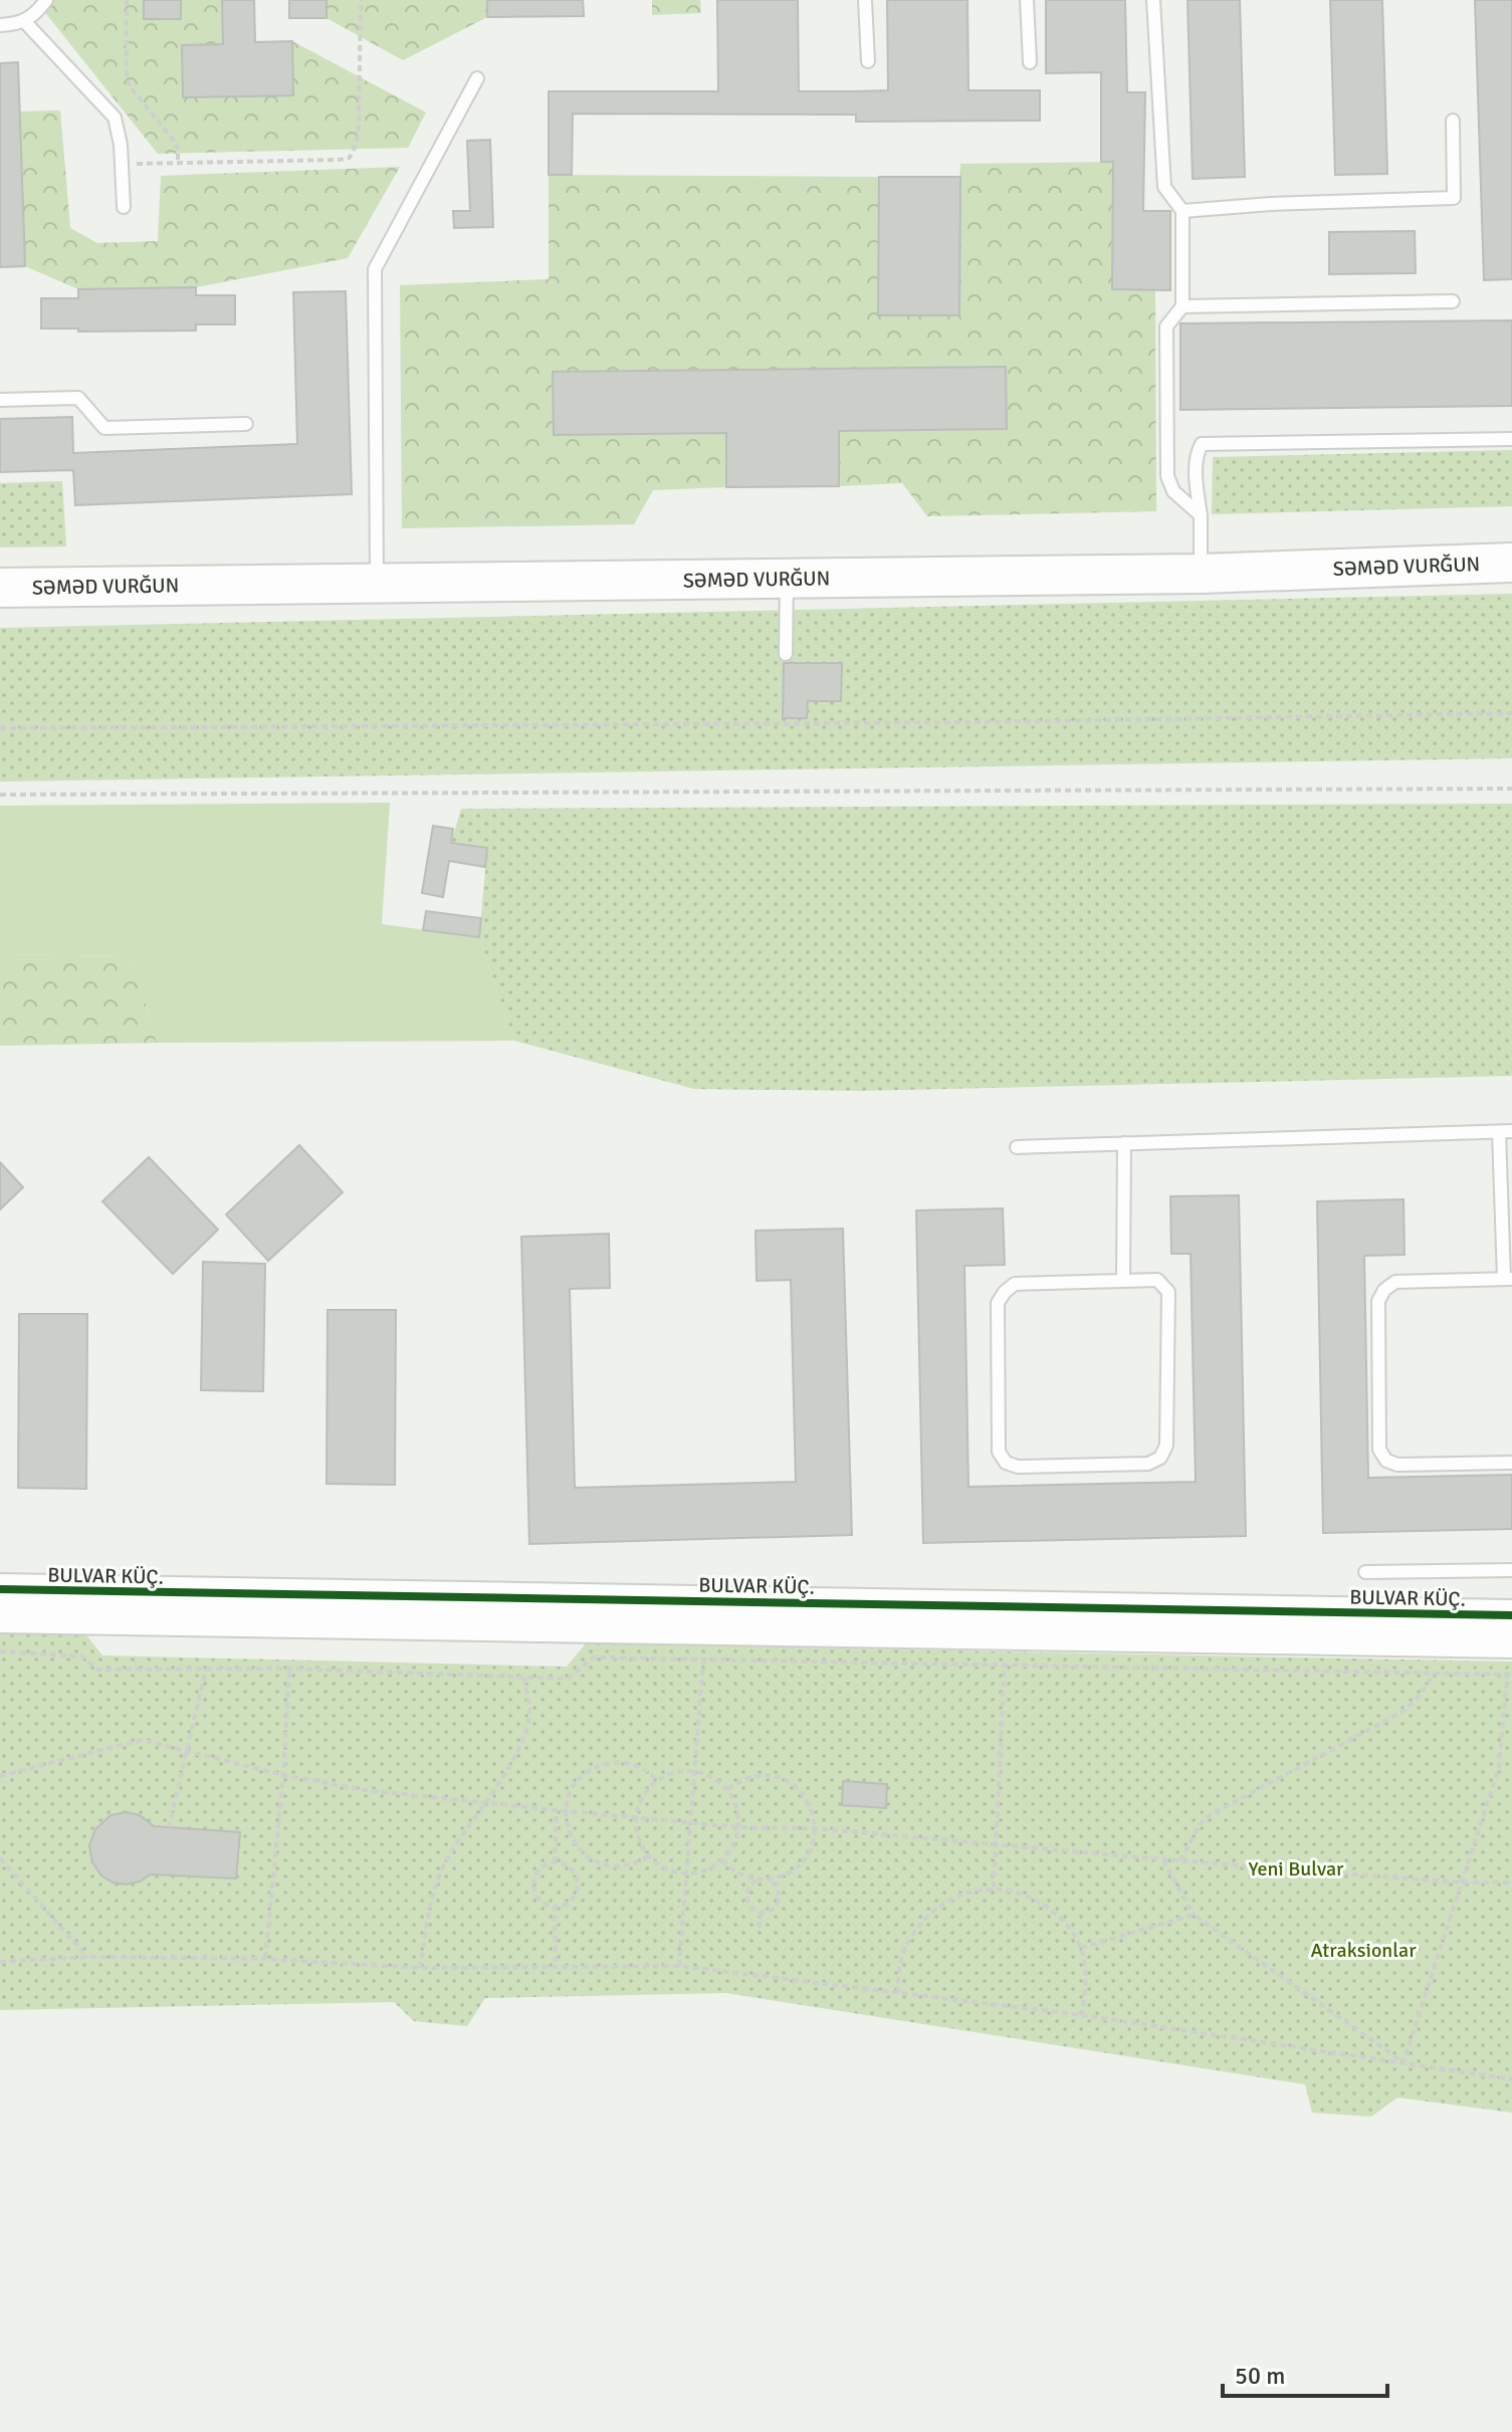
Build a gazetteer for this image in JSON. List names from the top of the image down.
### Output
{
  "streets": {
    "main road": ["SƏMƏD VURĞUN"],
    "street": ["BULVAR KÜÇ."]
  },
  "parks": ["Yeni Bulvar", "Atraksionlar"],
  "scale_bar": "50 m"
}
